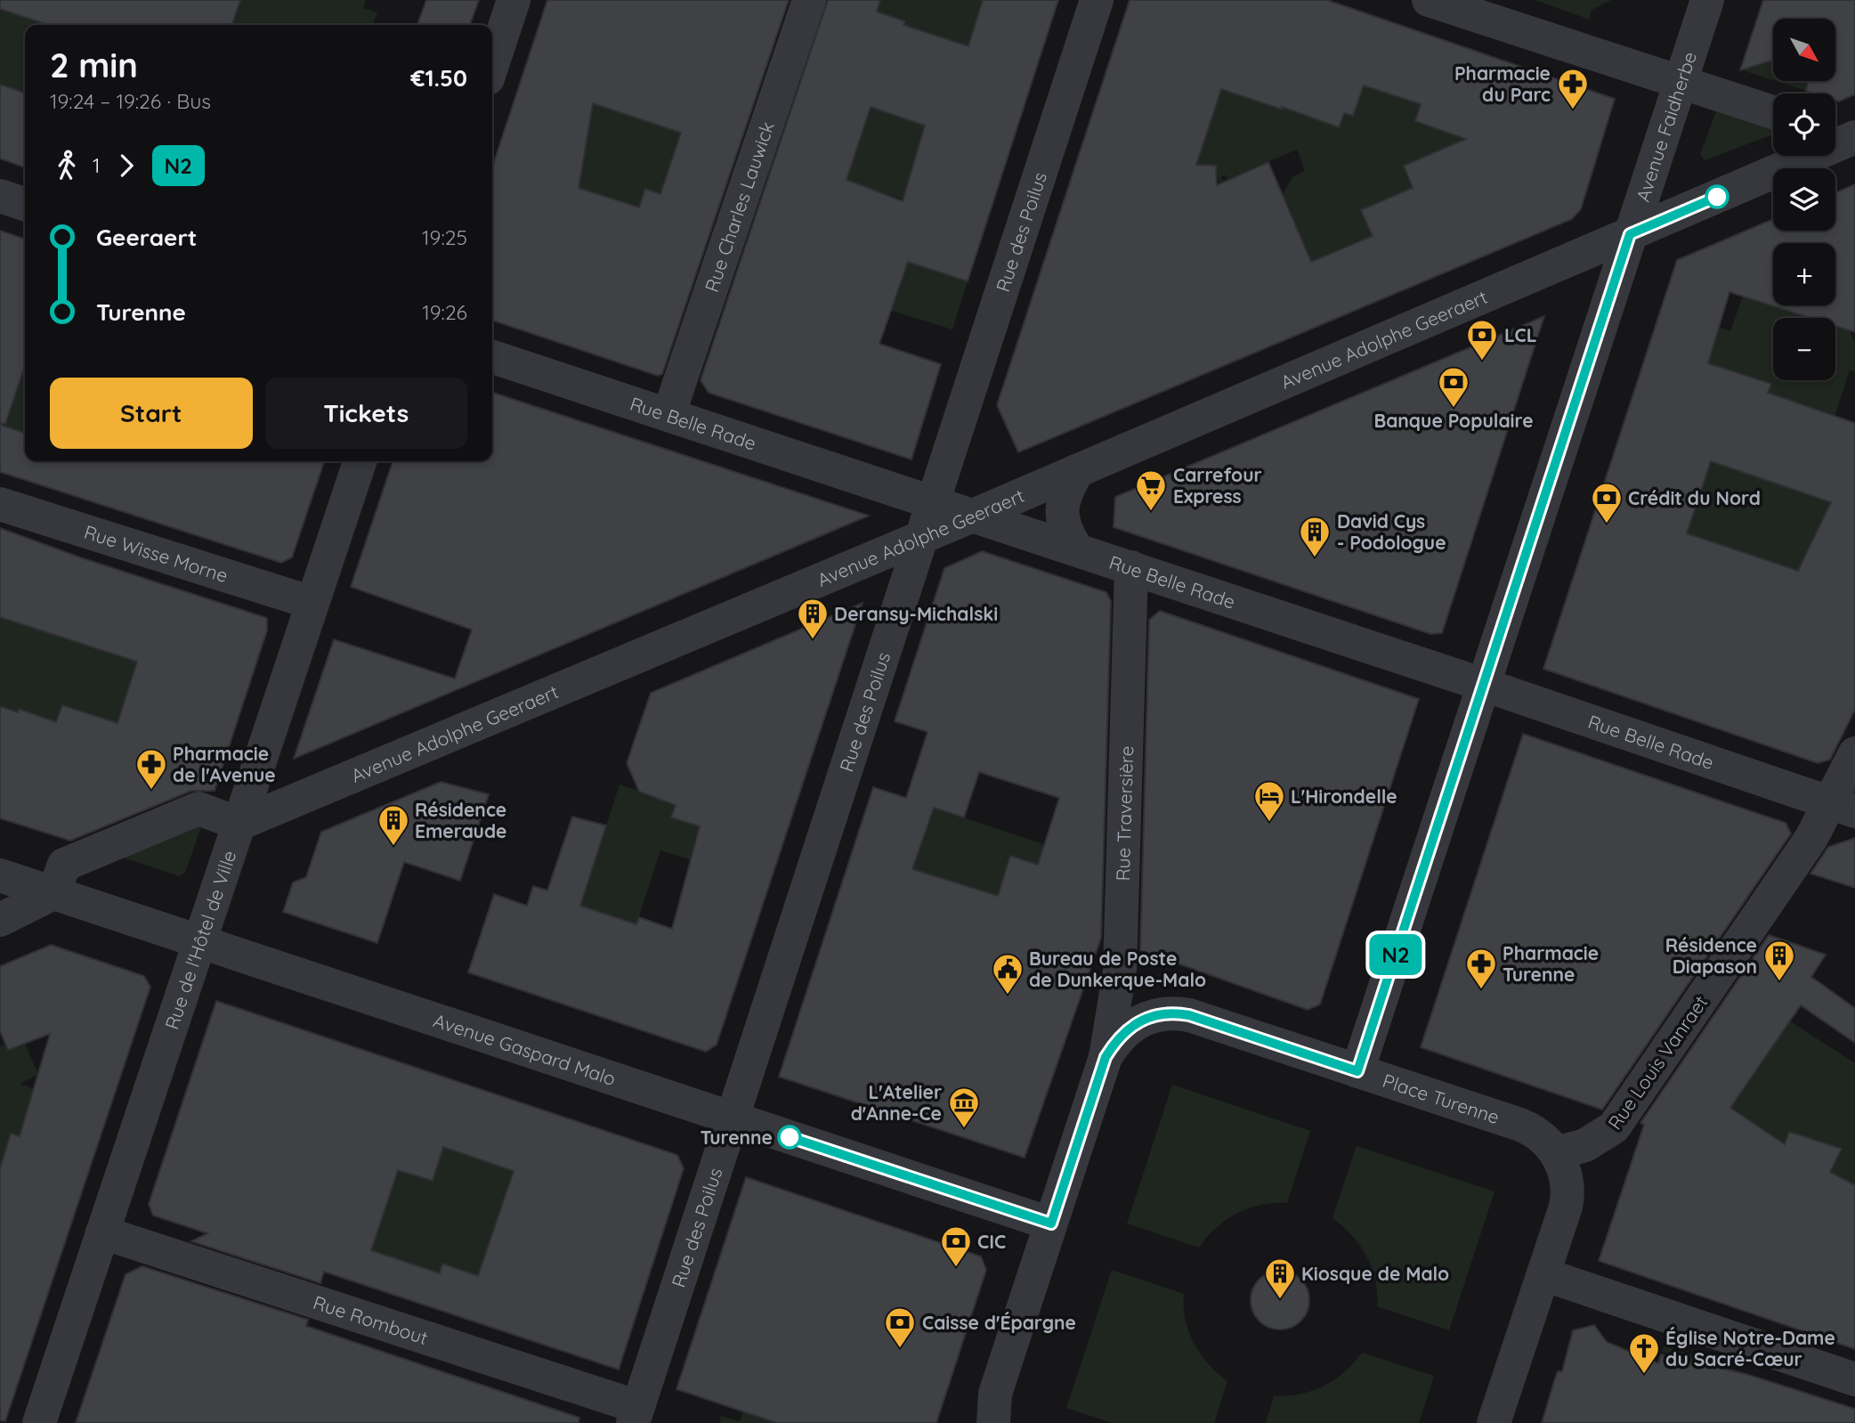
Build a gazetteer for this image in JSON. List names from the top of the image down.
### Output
{
  "streets": {
    "street": [
      "Avenue Faidherbe",
      "Rue Charles Lauwick",
      "Rue des Poilus",
      "Avenue Adolphe Geeraert",
      "Rue Belle Rade",
      "Rue Wisse Morne",
      "Rue Traversière",
      "Rue de l'Hôtel de Ville",
      "Avenue Gaspard Malo",
      "Rue Louis Vanraet",
      "Place Turenne",
      "Rue Rombout"
    ]
  },
  "crossings": [
    ["Avenue Faidherbe", "Avenue Adolphe Geeraert"],
    ["Avenue Faidherbe", "Rue Belle Rade"],
    ["Avenue Faidherbe", "Place Turenne"],
    ["Rue Charles Lauwick", "Rue Belle Rade"],
    ["Rue des Poilus", "Avenue Adolphe Geeraert"],
    ["Rue des Poilus", "Rue Belle Rade"],
    ["Rue des Poilus", "Avenue Gaspard Malo"],
    ["Rue des Poilus", "Rue Rombout"],
    ["Avenue Adolphe Geeraert", "Rue Belle Rade"],
    ["Avenue Adolphe Geeraert", "Rue de l'Hôtel de Ville"],
    ["Rue Belle Rade", "Rue Traversière"],
    ["Rue Belle Rade", "Rue Louis Vanraet"],
    ["Rue Wisse Morne", "Rue de l'Hôtel de Ville"],
    ["Rue Traversière", "Place Turenne"],
    ["Rue de l'Hôtel de Ville", "Avenue Gaspard Malo"],
    ["Rue de l'Hôtel de Ville", "Rue Rombout"],
    ["Avenue Gaspard Malo", "Place Turenne"],
    ["Rue Louis Vanraet", "Place Turenne"]
  ],
  "places": {
    "pharmacy": ["Pharmacie du Parc", "Pharmacie de l'Avenue", "Pharmacie Turenne"],
    "bank": [
      "LCL",
      "Banque Populaire",
      "Crédit du Nord",
      "CIC",
      "Caisse d'Épargne"
    ],
    "supermarket": ["Carrefour Express"],
    "building": [
      "David Cys - Podologue",
      "Deransy-Michalski",
      "Résidence Emeraude",
      "Résidence Diapason",
      "Kiosque de Malo"
    ],
    "hotel": ["L'Hirondelle"],
    "public building": ["Bureau de Poste de Dunkerque-Malo"],
    "museum": ["L'Atelier d'Anne-Ce"],
    "other": ["Turenne"],
    "church": ["Église Notre-Dame du Sacré-Cœur"]
  },
  "lines": ["bus line N2"],
  "north": "bottom right",
  "page": {
    "on_map": "N2",
    "map_buttons": ["+", "−"],
    "heading": ["2 min", "19:24 – 19:26 · Bus", "€1.50"],
    "legs": ["1", "N2"],
    "list": [
      {
        "name": "Geeraert",
        "value": "19:25"
      },
      {
        "name": "Turenne",
        "value": "19:26"
      }
    ],
    "buttons": ["Start", "Tickets"]
  }
}
